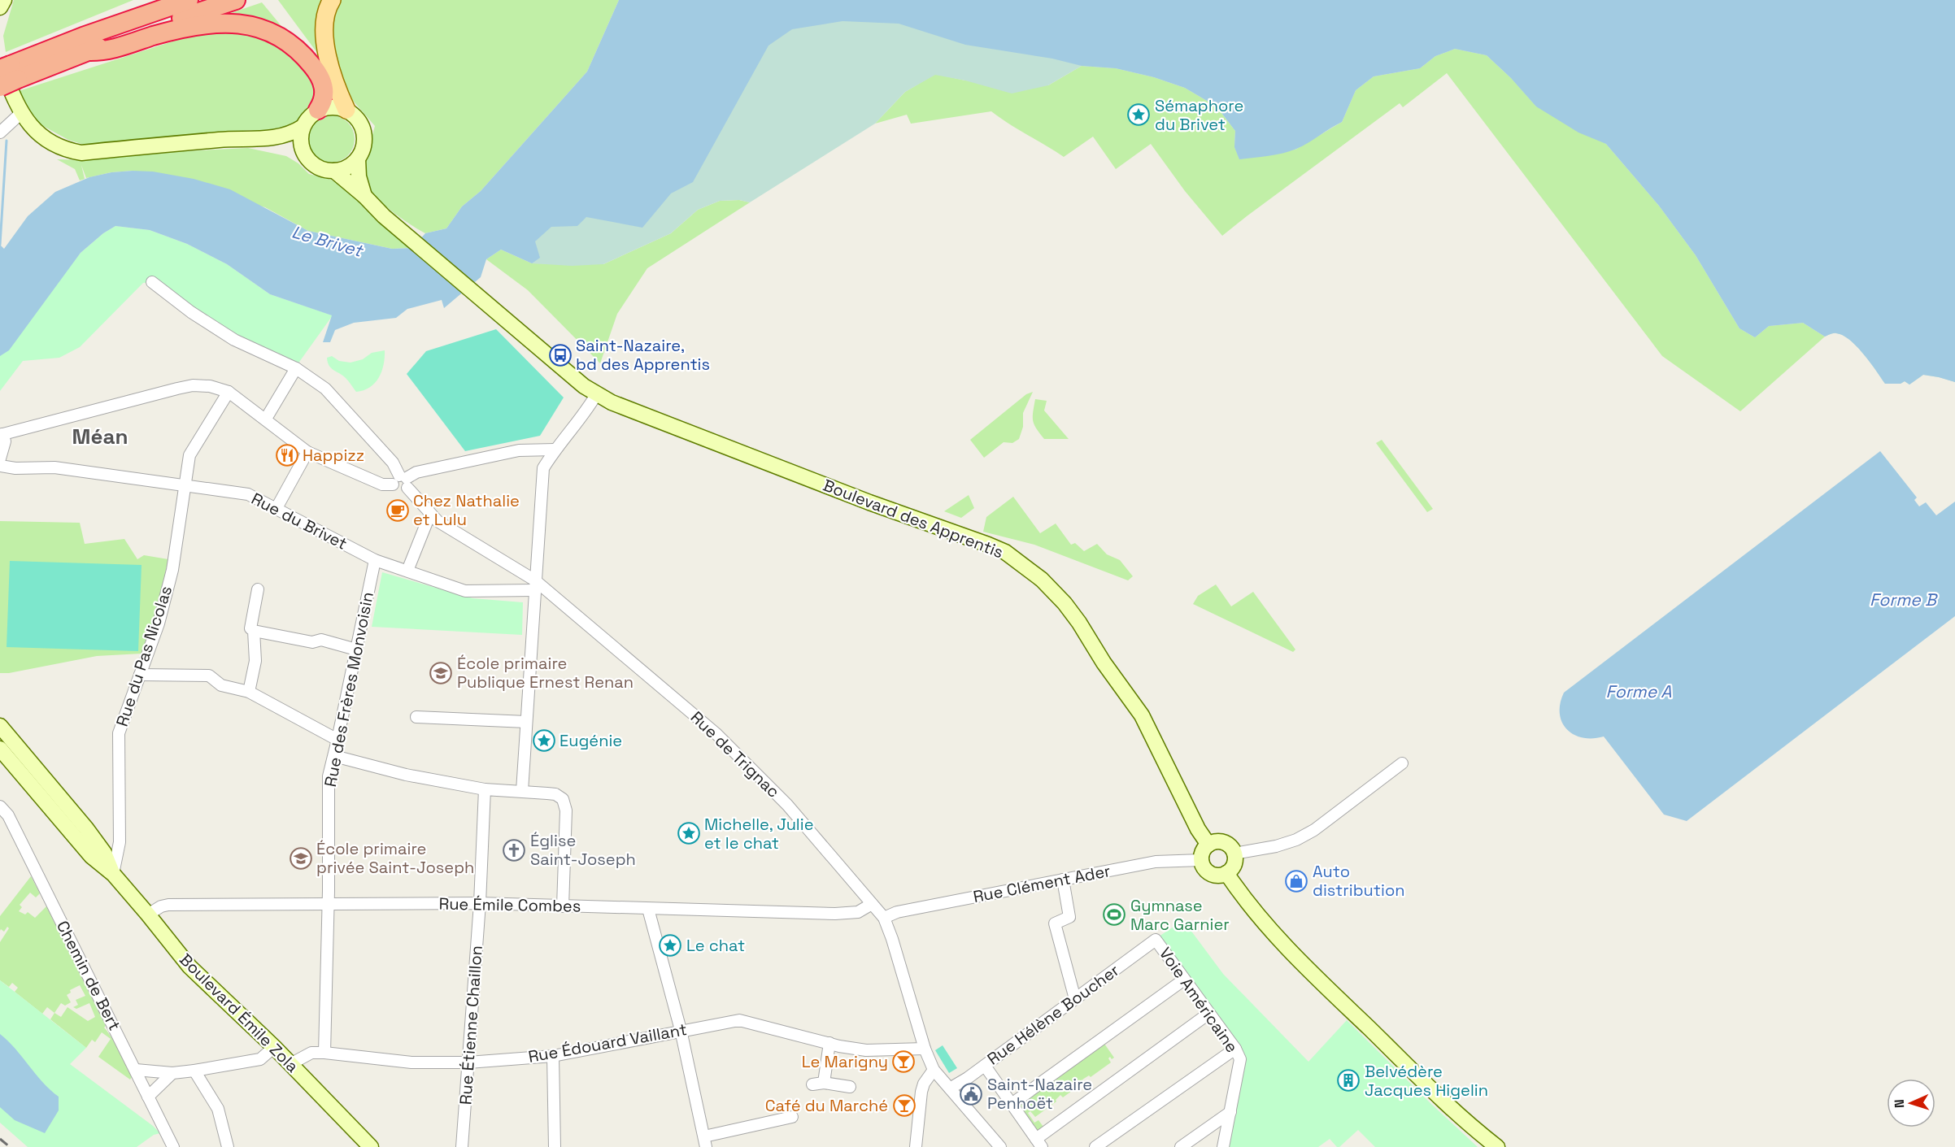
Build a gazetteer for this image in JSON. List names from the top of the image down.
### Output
{
  "streets": {
    "main road": ["Boulevard des Apprentis", "Boulevard Émile Zola"],
    "street": [
      "Rue du Brivet",
      "Rue du Pas Nicolas",
      "Rue des Frères Monvoisin",
      "Rue de Trignac",
      "Rue Clément Ader",
      "Rue Émile Combes",
      "Chemin de Bert",
      "Voie Américaine",
      "Rue Hélène Boucher",
      "Rue Étienne Chaillon",
      "Rue Édouard Vaillant"
    ]
  },
  "crossings": [
    ["Boulevard des Apprentis", "Rue Clément Ader"],
    ["Rue du Brivet", "Rue du Pas Nicolas"],
    ["Rue du Brivet", "Rue des Frères Monvoisin"],
    ["Rue du Brivet", "Rue de Trignac"],
    ["Rue du Pas Nicolas", "Boulevard Émile Zola"],
    ["Rue des Frères Monvoisin", "Rue Émile Combes"],
    ["Rue des Frères Monvoisin", "Rue Édouard Vaillant"],
    ["Rue de Trignac", "Rue Clément Ader"],
    ["Rue de Trignac", "Rue Émile Combes"],
    ["Rue de Trignac", "Rue Hélène Boucher"],
    ["Rue de Trignac", "Rue Édouard Vaillant"],
    ["Rue Émile Combes", "Boulevard Émile Zola"],
    ["Rue Émile Combes", "Rue Étienne Chaillon"],
    ["Voie Américaine", "Rue Hélène Boucher"],
    ["Boulevard Émile Zola", "Rue Édouard Vaillant"],
    ["Rue Étienne Chaillon", "Rue Édouard Vaillant"]
  ],
  "districts": ["Méan"],
  "water": ["Le Brivet", "Forme B", "Forme A"],
  "places": {
    "place": [
      "Sémaphore du Brivet",
      "Eugénie",
      "Michelle, Julie et le chat",
      "Le chat"
    ],
    "bus stop": ["Saint-Nazaire, bd des Apprentis"],
    "restaurant": ["Happizz"],
    "cafe": ["Chez Nathalie et Lulu"],
    "school or university": ["École primaire Publique Ernest Renan", "École primaire privée Saint-Joseph"],
    "church": ["Église Saint-Joseph"],
    "shop": ["Auto distribution"],
    "sports": ["Gymnase Marc Garnier"],
    "bar": ["Le Marigny", "Café du Marché"],
    "building": ["Belvédère Jacques Higelin"],
    "public building": ["Saint-Nazaire Penhoët"]
  },
  "north": "left"
}
